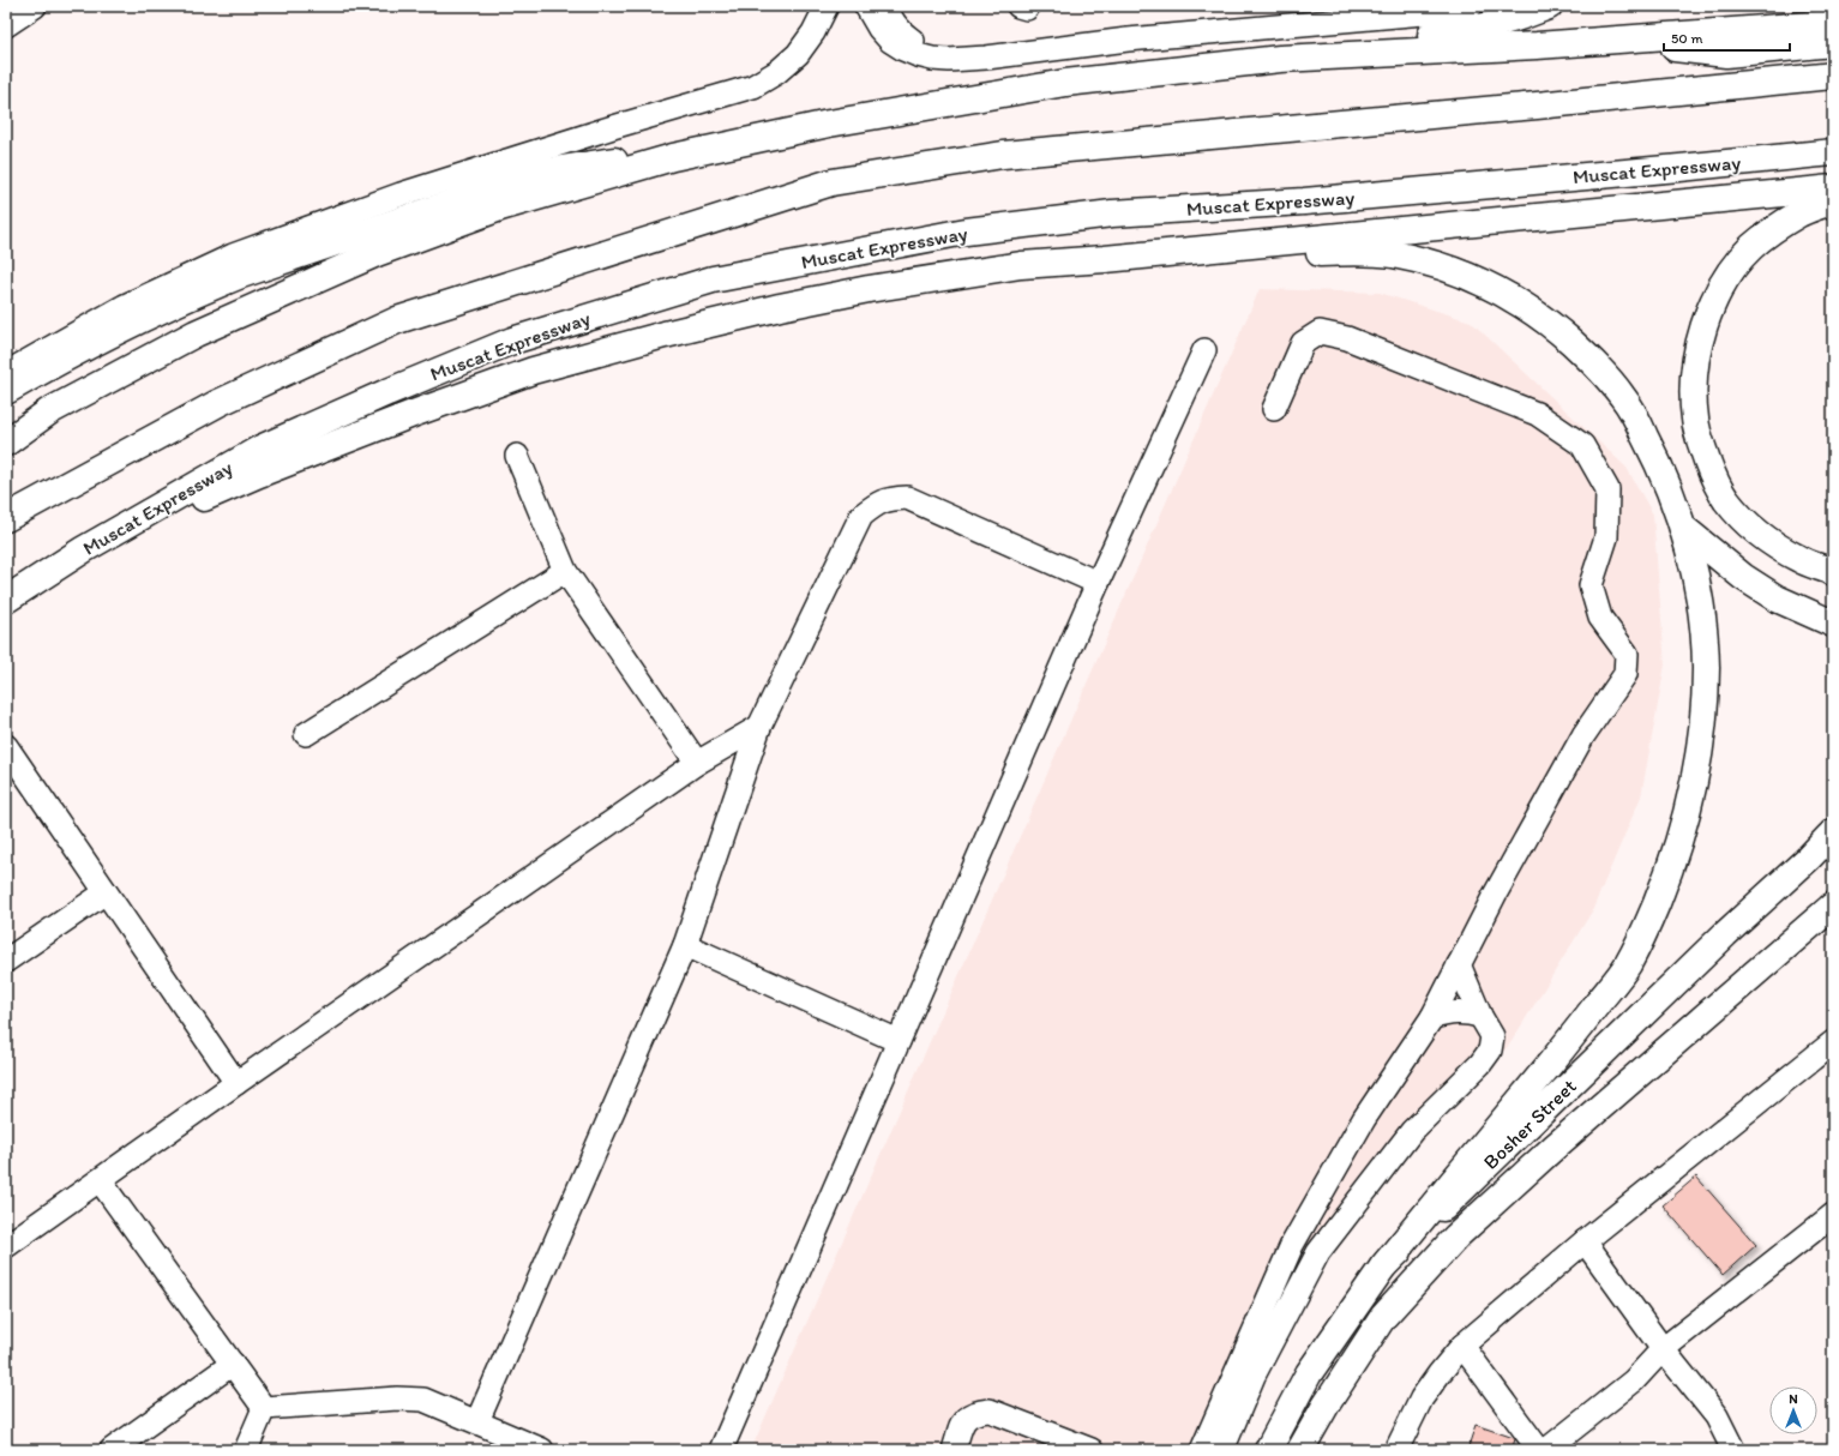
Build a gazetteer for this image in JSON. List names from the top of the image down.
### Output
{
  "streets": {
    "main road": ["Muscat Expressway", "Bosher Street"]
  },
  "scale_bar": "50 m",
  "north": "top"
}
